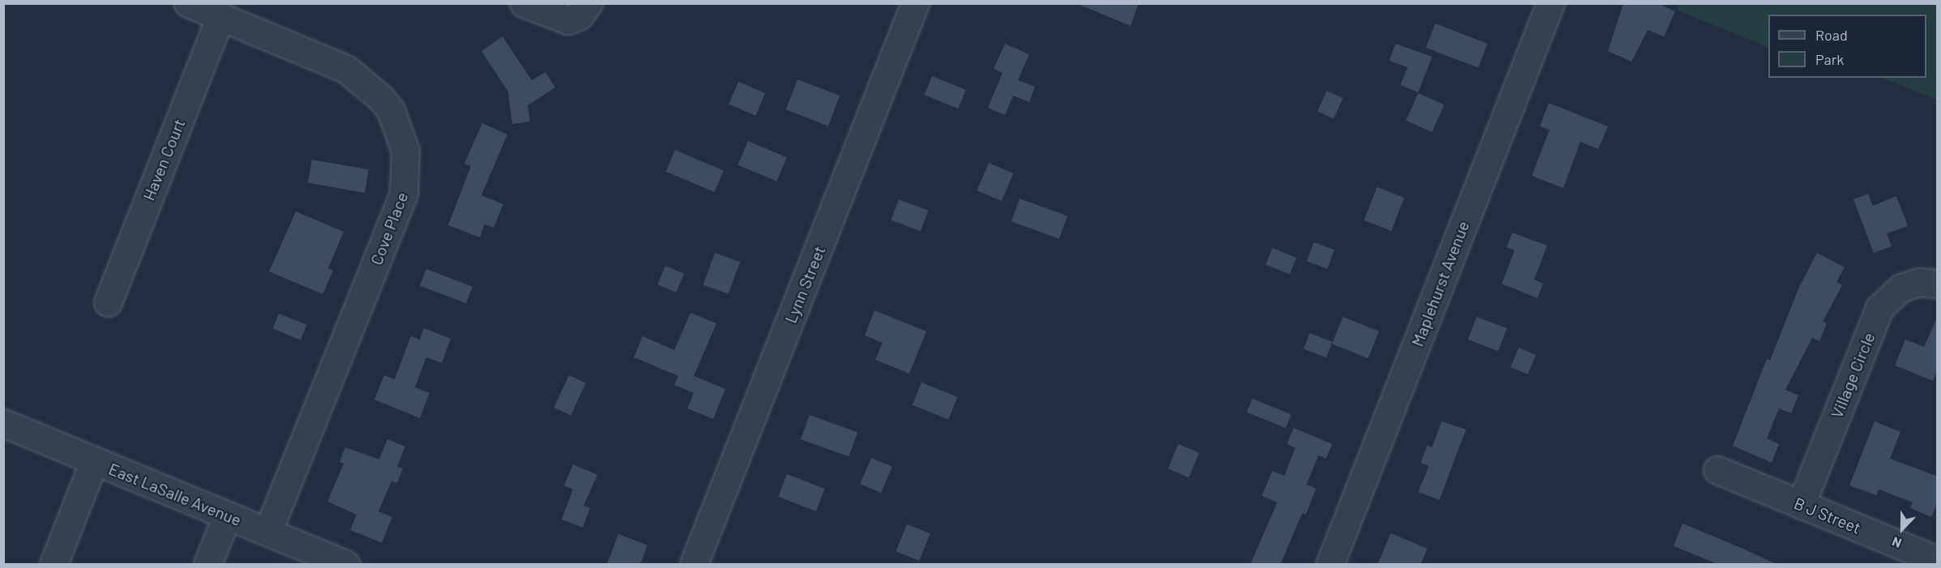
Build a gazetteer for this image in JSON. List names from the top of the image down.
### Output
{
  "streets": {
    "street": [
      "Haven Court",
      "Cove Place",
      "Maplehurst Avenue",
      "Lynn Street",
      "Village Circle",
      "East LaSalle Avenue",
      "B J Street"
    ]
  },
  "crossings": [
    ["Haven Court", "Cove Place"],
    ["Cove Place", "East LaSalle Avenue"],
    ["Village Circle", "B J Street"]
  ],
  "legend": ["Road", "Park"],
  "north": "bottom"
}
